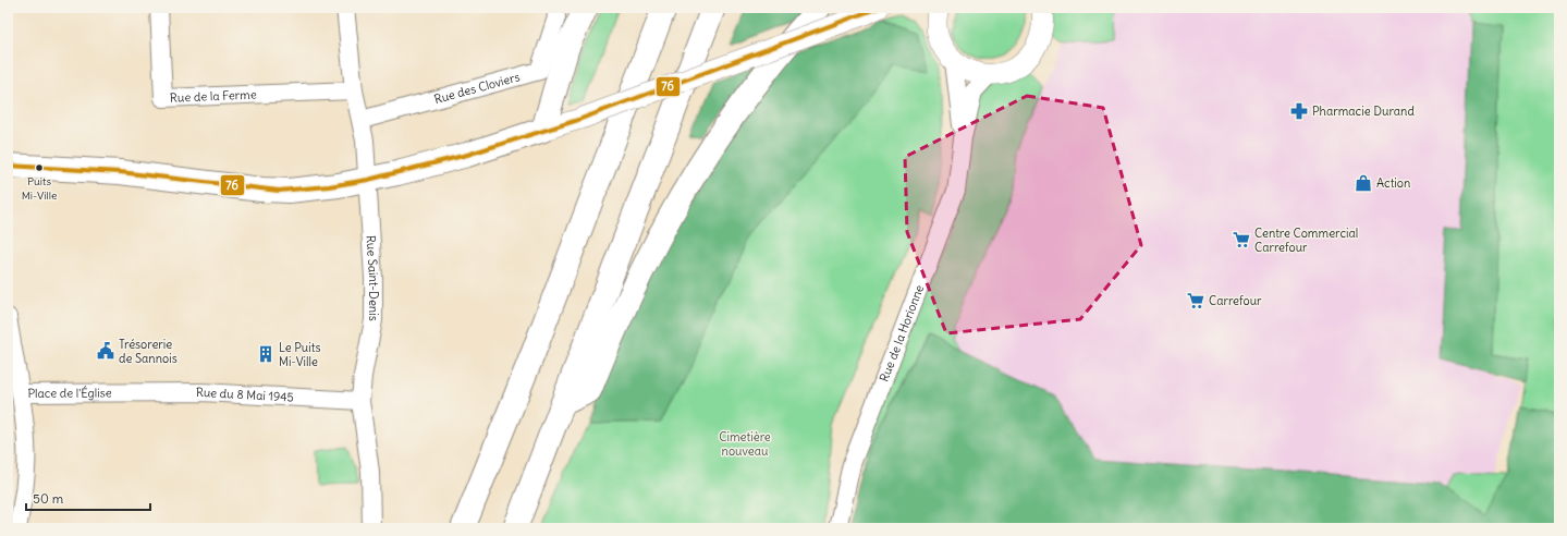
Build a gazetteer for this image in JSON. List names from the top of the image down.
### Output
{
  "streets": {
    "street": [
      "Rue des Cloviers",
      "Rue de la Ferme",
      "Rue Saint-Denis",
      "Rue de la Horionne",
      "Place de l'Église",
      "Rue du 8 Mai 1945"
    ]
  },
  "crossings": [
    ["Rue des Cloviers", "Rue Saint-Denis"],
    ["Rue de la Ferme", "Rue Saint-Denis"],
    ["Rue Saint-Denis", "Rue du 8 Mai 1945"],
    ["Place de l'Église", "Rue du 8 Mai 1945"]
  ],
  "parks": ["Cimetière nouveau"],
  "places": {
    "pharmacy": ["Pharmacie Durand"],
    "other": ["Puits Mi-Ville"],
    "shop": ["Action"],
    "supermarket": ["Centre Commercial Carrefour", "Carrefour"],
    "public building": ["Trésorerie de Sannois"],
    "building": ["Le Puits Mi-Ville"]
  },
  "lines": ["transit line 76"],
  "scale_bar": "50 m"
}
